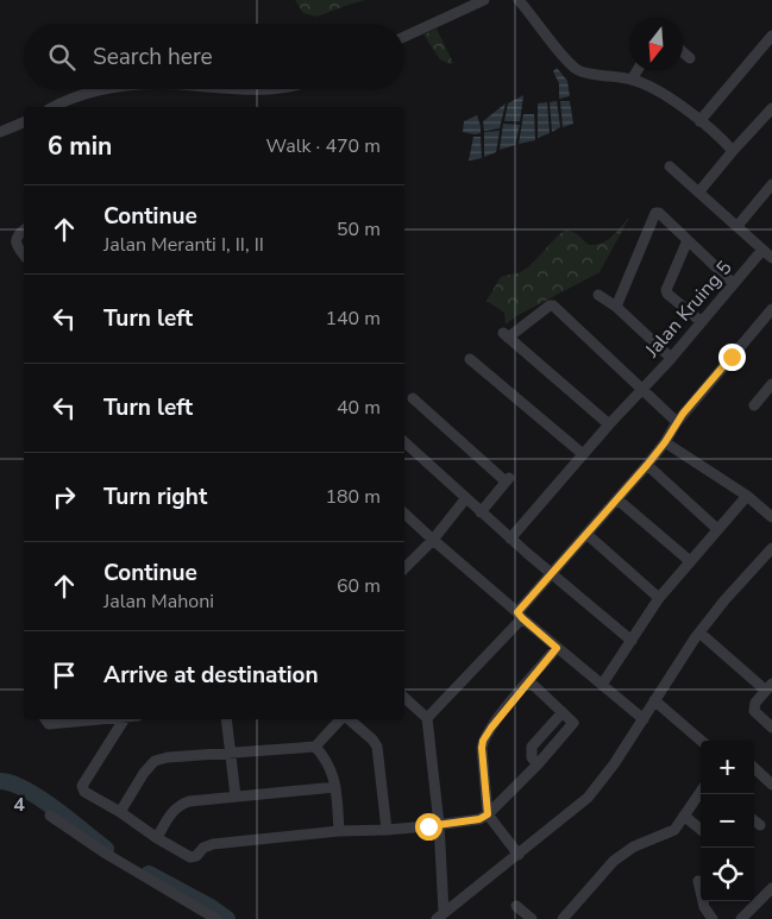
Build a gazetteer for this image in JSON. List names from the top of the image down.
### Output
{
  "streets": {
    "street": ["Jalan Kruing 5"]
  },
  "north": "bottom",
  "page": {
    "search": "Search here",
    "heading": ["6 min", "Walk · 470 m"],
    "list": [
      ["Continue", "Jalan Meranti I, II, II", "50 m"],
      ["Turn left", "140 m"],
      ["Turn left", "40 m"],
      ["Turn right", "180 m"],
      ["Continue", "Jalan Mahoni", "60 m"],
      "Arrive at destination"
    ],
    "map_buttons": ["+", "−"]
  },
  "grid": {
    "rows": ["4"]
  }
}
